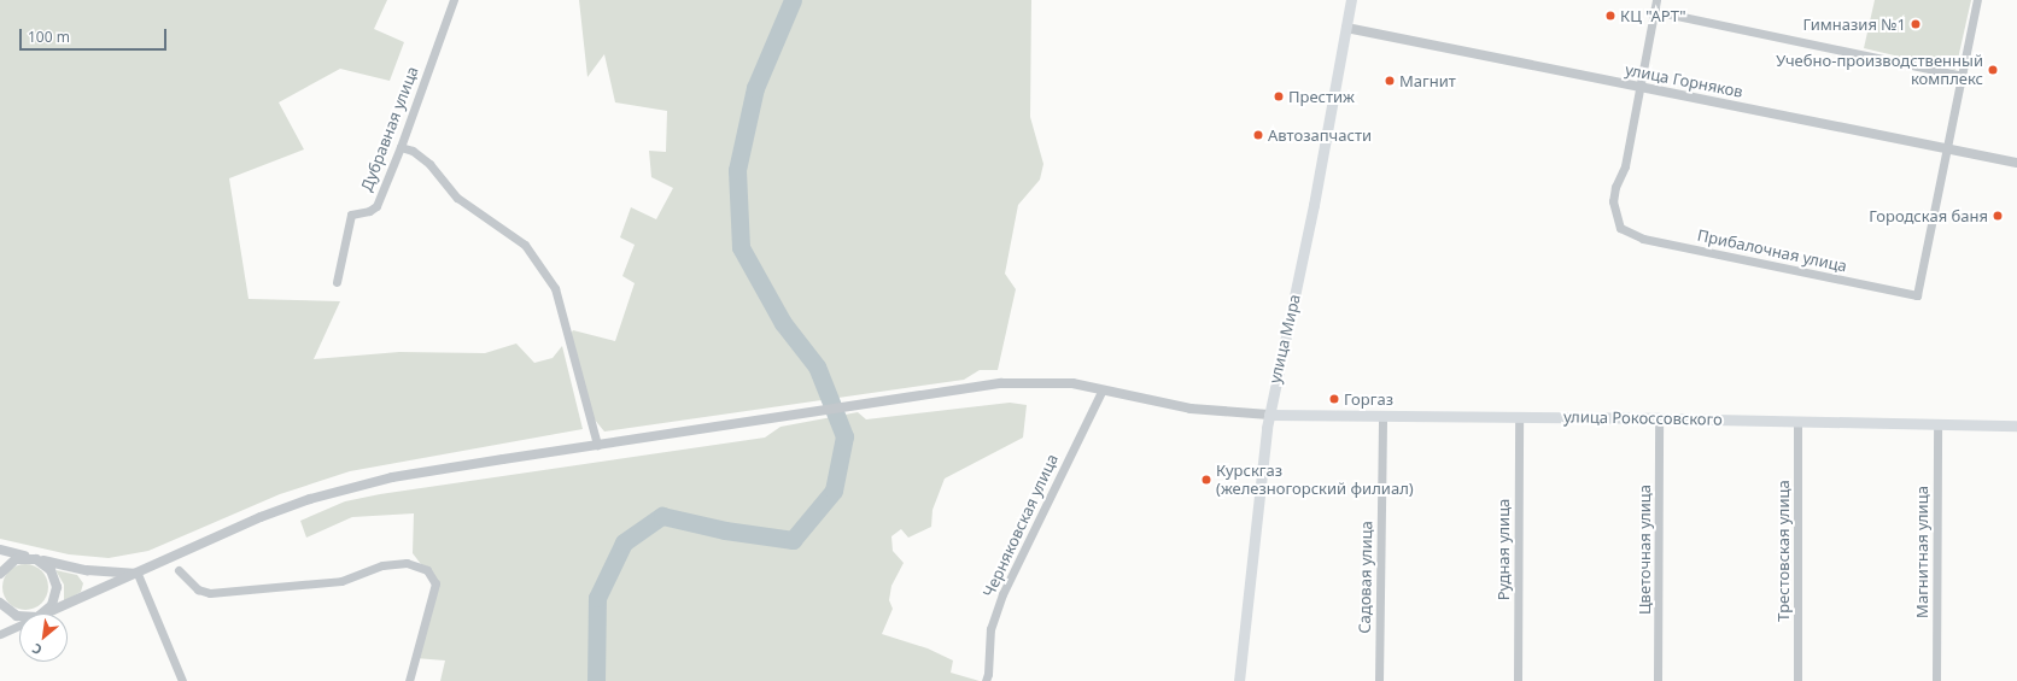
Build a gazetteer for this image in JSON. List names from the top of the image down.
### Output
{
  "streets": {
    "main road": ["улица Мира", "улица Рокоссовского"],
    "street": [
      "улица Горняков",
      "Дубравная улица",
      "Прибалочная улица",
      "Черняковская улица",
      "Рудная улица",
      "Цветочная улица",
      "Трестовская улица",
      "Магнитная улица",
      "Садовая улица"
    ]
  },
  "crossings": [
    ["улица Горняков", "Прибалочная улица"],
    ["улица Горняков", "улица Мира"],
    ["улица Мира", "улица Рокоссовского"],
    ["улица Рокоссовского", "Рудная улица"],
    ["улица Рокоссовского", "Цветочная улица"],
    ["улица Рокоссовского", "Трестовская улица"],
    ["улица Рокоссовского", "Магнитная улица"],
    ["улица Рокоссовского", "Садовая улица"]
  ],
  "places": [
    "КЦ \"АРТ\"",
    "Гимназия №1",
    "Учебно-производственный комплекс",
    "Магнит",
    "Престиж",
    "Автозапчасти",
    "Городская баня",
    "Горгаз",
    "Курскгаз (железногорский филиал)"
  ],
  "scale_bar": "100 m",
  "north": "bottom left"
}
